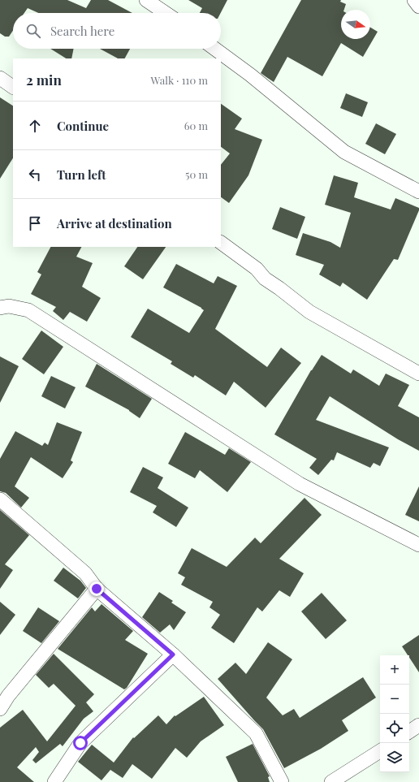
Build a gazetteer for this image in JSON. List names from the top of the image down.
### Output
{
  "north": "right",
  "page": {
    "search": "Search here",
    "heading": ["2 min", "Walk · 110 m"],
    "list": [
      ["Continue", "60 m"],
      ["Turn left", "50 m"],
      "Arrive at destination"
    ],
    "map_buttons": ["+", "−"]
  }
}
